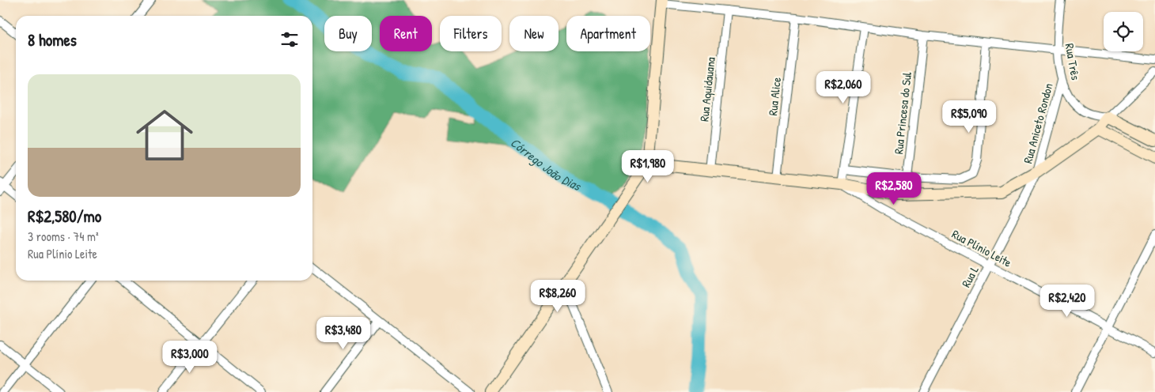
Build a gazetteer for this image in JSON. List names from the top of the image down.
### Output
{
  "streets": {
    "street": [
      "Rua Três",
      "Rua Aquidauana",
      "Rua Alice",
      "Rua Princesa do Sul",
      "Rua Aniceto Rondon",
      "Rua Plínio Leite",
      "Rua L"
    ]
  },
  "crossings": [
    ["Rua Três", "Rua Aniceto Rondon"],
    ["Rua Aniceto Rondon", "Rua L"],
    ["Rua Plínio Leite", "Rua L"]
  ],
  "water": ["Córrego João Dias"],
  "page": {
    "chip": [
      "Buy",
      "Rent",
      "Filters",
      "New",
      "Apartment"
    ],
    "heading": "8 homes",
    "list": [
      {
        "name": "R$2,580/mo",
        "note": "3 rooms · 74 m² · Rua Plínio Leite"
      }
    ],
    "price": [
      "R$2,060",
      "R$5,090",
      "R$1,980",
      "R$2,580",
      "R$8,260",
      "R$2,420",
      "R$3,480",
      "R$3,000"
    ]
  }
}
